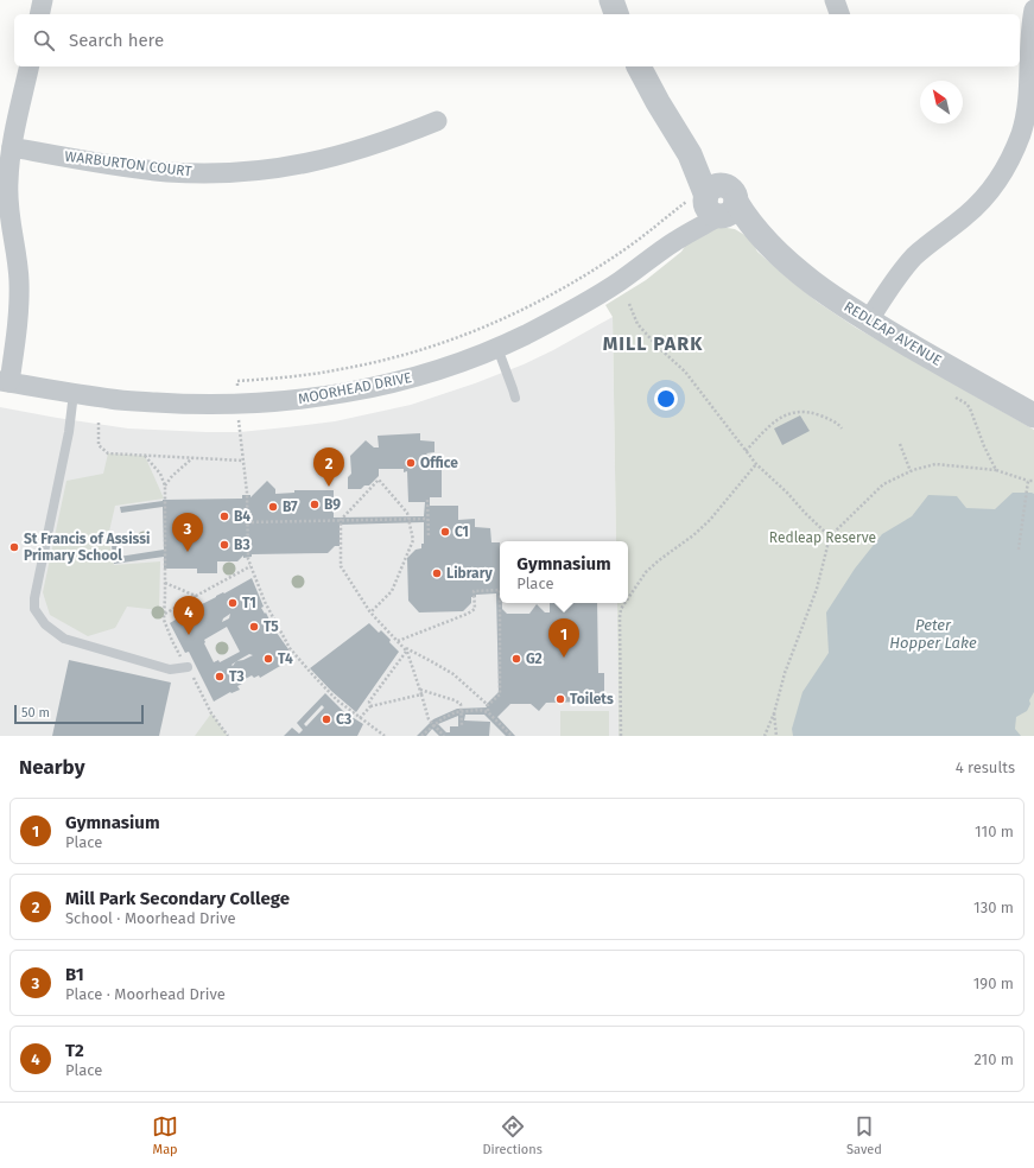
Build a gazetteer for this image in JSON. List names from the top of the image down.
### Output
{
  "streets": {
    "street": ["WARBURTON COURT", "REDLEAP AVENUE", "MOORHEAD DRIVE"]
  },
  "crossings": [
    ["REDLEAP AVENUE", "MOORHEAD DRIVE"]
  ],
  "districts": ["MILL PARK"],
  "water": ["Peter Hopper Lake"],
  "parks": ["Redleap Reserve"],
  "places": [
    "Office",
    "B9",
    "B7",
    "B4",
    "C1",
    "B3",
    "St Francis of Assissi Primary School",
    "Library",
    "T1",
    "T5",
    "T4",
    "G2",
    "T3",
    "Toilets",
    "C3"
  ],
  "scale_bar": "50 m",
  "north": "top left",
  "page": {
    "search": "Search here",
    "pins": [
      "2",
      "3",
      "4",
      "1"
    ],
    "popup": ["Gymnasium", "Place"],
    "scale": "50 m",
    "heading": ["Nearby", "4 results"],
    "list": [
      {
        "mark": "1",
        "name": "Gymnasium",
        "note": "Place",
        "value": "110 m"
      },
      {
        "mark": "2",
        "name": "Mill Park Secondary College",
        "note": "School · Moorhead Drive",
        "value": "130 m"
      },
      {
        "mark": "3",
        "name": "B1",
        "note": "Place · Moorhead Drive",
        "value": "190 m"
      },
      {
        "mark": "4",
        "name": "T2",
        "note": "Place",
        "value": "210 m"
      }
    ],
    "nav": ["Map", "Directions", "Saved"]
  }
}
